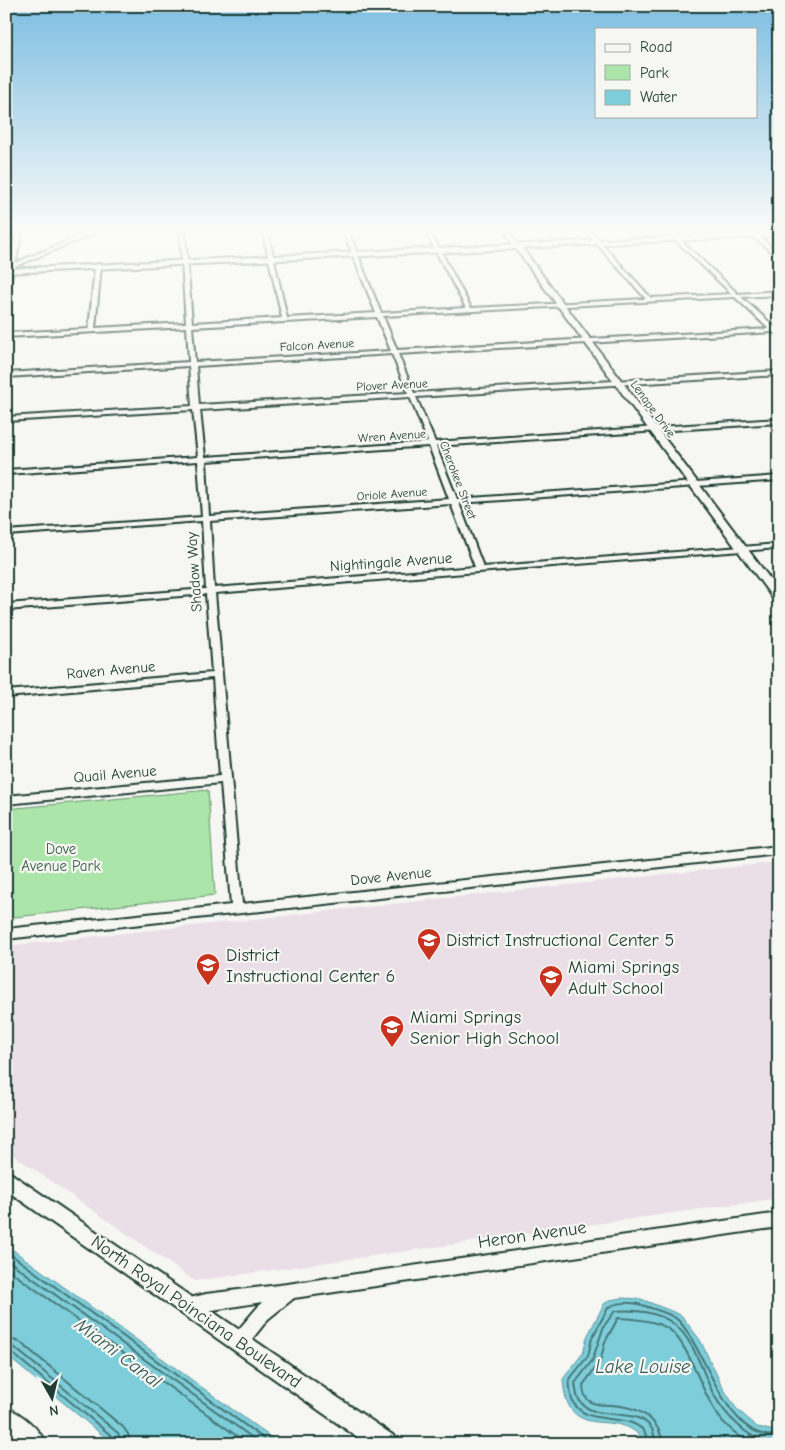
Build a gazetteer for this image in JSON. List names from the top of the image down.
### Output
{
  "streets": {
    "street": [
      "Falcon Avenue",
      "Plover Avenue",
      "Lenape Drive",
      "Wren Avenue",
      "Cherokee Street",
      "Oriole Avenue",
      "Nightingale Avenue",
      "Shadow Way",
      "Raven Avenue",
      "Quail Avenue",
      "Dove Avenue",
      "Heron Avenue",
      "North Royal Poinciana Boulevard"
    ]
  },
  "crossings": [
    ["Falcon Avenue", "Lenape Drive"],
    ["Falcon Avenue", "Cherokee Street"],
    ["Falcon Avenue", "Shadow Way"],
    ["Plover Avenue", "Lenape Drive"],
    ["Plover Avenue", "Cherokee Street"],
    ["Plover Avenue", "Shadow Way"],
    ["Lenape Drive", "Wren Avenue"],
    ["Lenape Drive", "Oriole Avenue"],
    ["Lenape Drive", "Nightingale Avenue"],
    ["Wren Avenue", "Cherokee Street"],
    ["Wren Avenue", "Shadow Way"],
    ["Cherokee Street", "Oriole Avenue"],
    ["Cherokee Street", "Nightingale Avenue"],
    ["Oriole Avenue", "Shadow Way"],
    ["Nightingale Avenue", "Shadow Way"],
    ["Shadow Way", "Raven Avenue"],
    ["Shadow Way", "Quail Avenue"],
    ["Shadow Way", "Dove Avenue"],
    ["Heron Avenue", "North Royal Poinciana Boulevard"]
  ],
  "water": ["Miami Canal", "Lake Louise"],
  "parks": ["Dove Avenue Park"],
  "places": {
    "school or university": [
      "District Instructional Center 5",
      "District Instructional Center 6",
      "Miami Springs Adult School",
      "Miami Springs Senior High School"
    ]
  },
  "legend": ["Road", "Park", "Water"],
  "north": "bottom"
}
